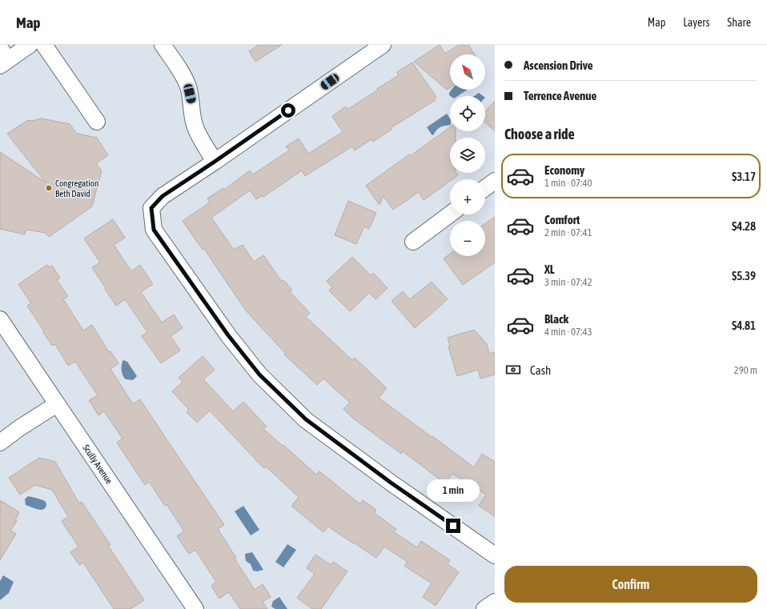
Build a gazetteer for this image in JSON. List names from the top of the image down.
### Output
{
  "streets": {
    "street": ["Scully Avenue"]
  },
  "places": ["Congregation Beth David"],
  "north": "top left",
  "page": {
    "header": "Map",
    "nav": ["Map", "Layers", "Share"],
    "banner": ["Ascension Drive", "Terrence Avenue"],
    "map_buttons": ["+", "−"],
    "heading": "Choose a ride",
    "list": [
      {
        "name": "Economy",
        "note": "1 min · 07:40",
        "value": "$3.17"
      },
      {
        "name": "Comfort",
        "note": "2 min · 07:41",
        "value": "$4.28"
      },
      {
        "name": "XL",
        "note": "3 min · 07:42",
        "value": "$5.39"
      },
      {
        "name": "Black",
        "note": "4 min · 07:43",
        "value": "$4.81"
      }
    ],
    "pay": ["Cash", "290 m"],
    "bubble": "1 min",
    "buttons": "Confirm"
  }
}
